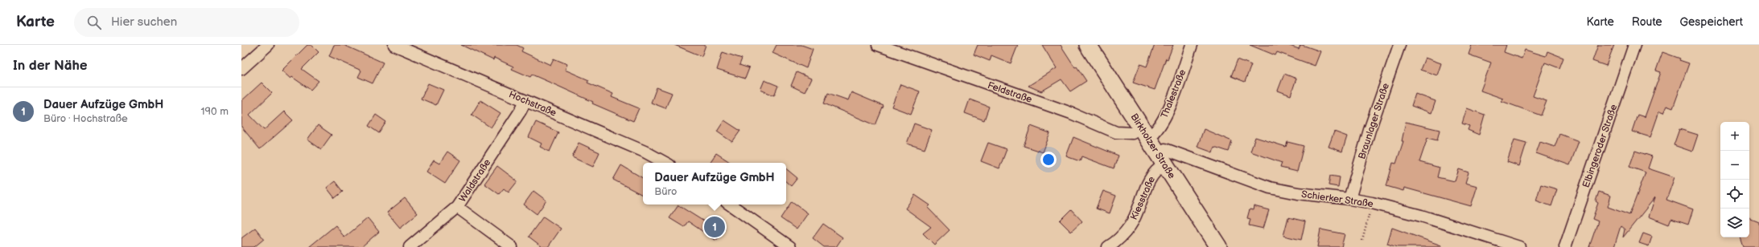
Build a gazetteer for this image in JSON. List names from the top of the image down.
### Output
{
  "streets": {
    "street": [
      "Feldstraße",
      "Thalestraße",
      "Hochstraße",
      "Braunlager Straße",
      "Birkholzer Straße",
      "Elbingeroder Straße",
      "Waldstraße",
      "Kiesstraße",
      "Schierker Straße"
    ]
  },
  "crossings": [
    ["Feldstraße", "Thalestraße"],
    ["Feldstraße", "Birkholzer Straße"],
    ["Thalestraße", "Birkholzer Straße"],
    ["Hochstraße", "Waldstraße"],
    ["Braunlager Straße", "Schierker Straße"],
    ["Birkholzer Straße", "Kiesstraße"],
    ["Birkholzer Straße", "Schierker Straße"],
    ["Kiesstraße", "Schierker Straße"]
  ],
  "page": {
    "header": "Karte",
    "search": "Hier suchen",
    "nav": ["Karte", "Route", "Gespeichert"],
    "heading": "In der Nähe",
    "list": [
      {
        "mark": "1",
        "name": "Dauer Aufzüge GmbH",
        "note": "Büro · Hochstraße",
        "value": "190 m"
      }
    ],
    "map_buttons": ["+", "−"],
    "popup": ["Dauer Aufzüge GmbH", "Büro"],
    "pins": "1"
  }
}
